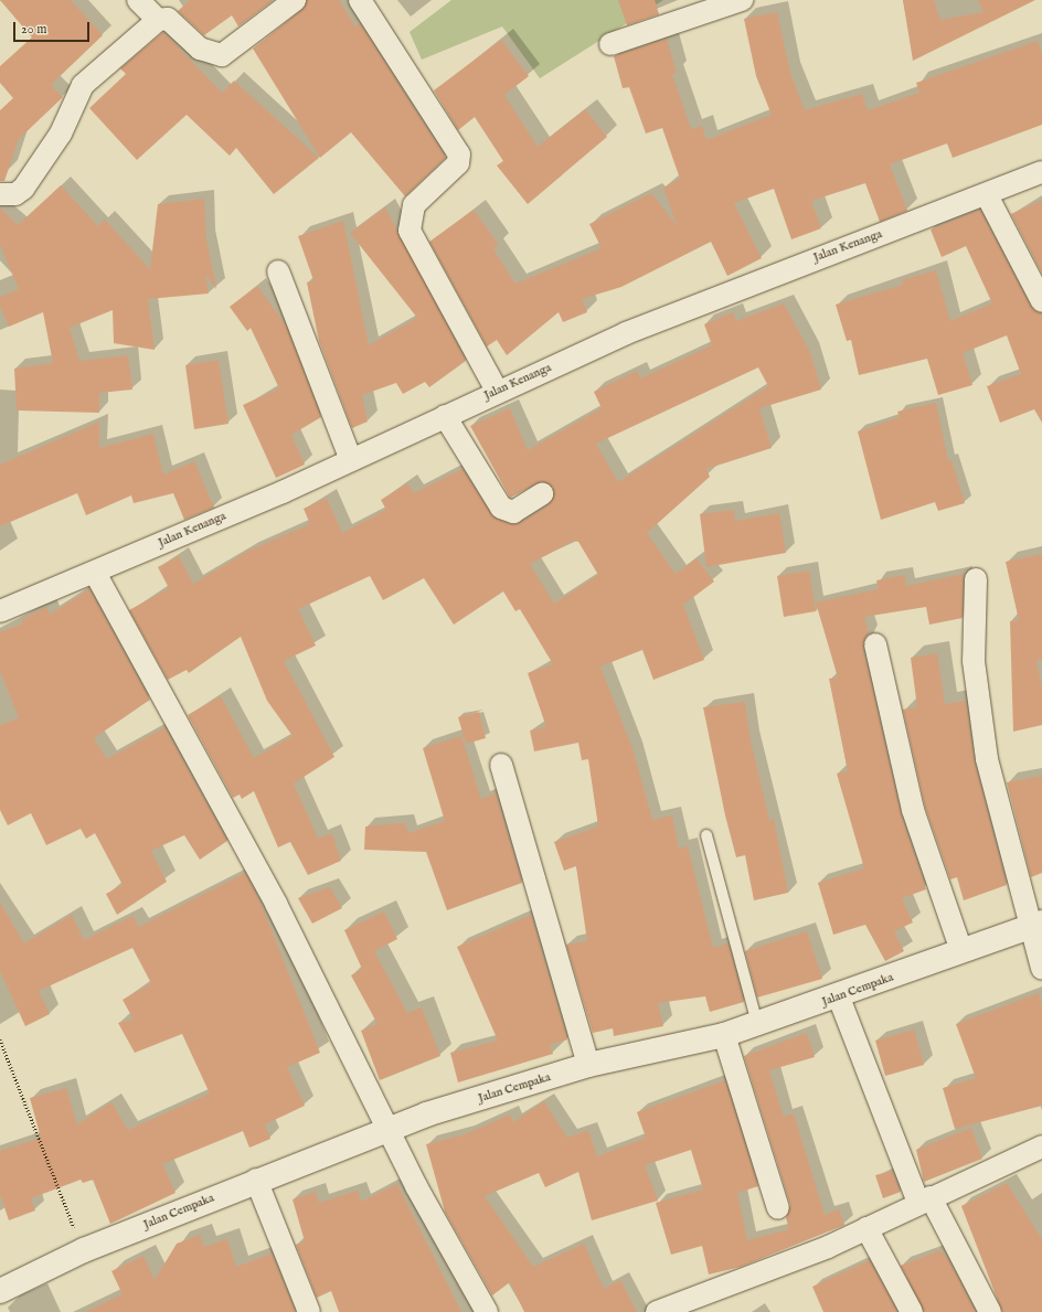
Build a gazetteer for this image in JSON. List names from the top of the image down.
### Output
{
  "streets": {
    "street": ["Jalan Kenanga", "Jalan Cempaka"]
  },
  "scale_bar": "20 m"
}
